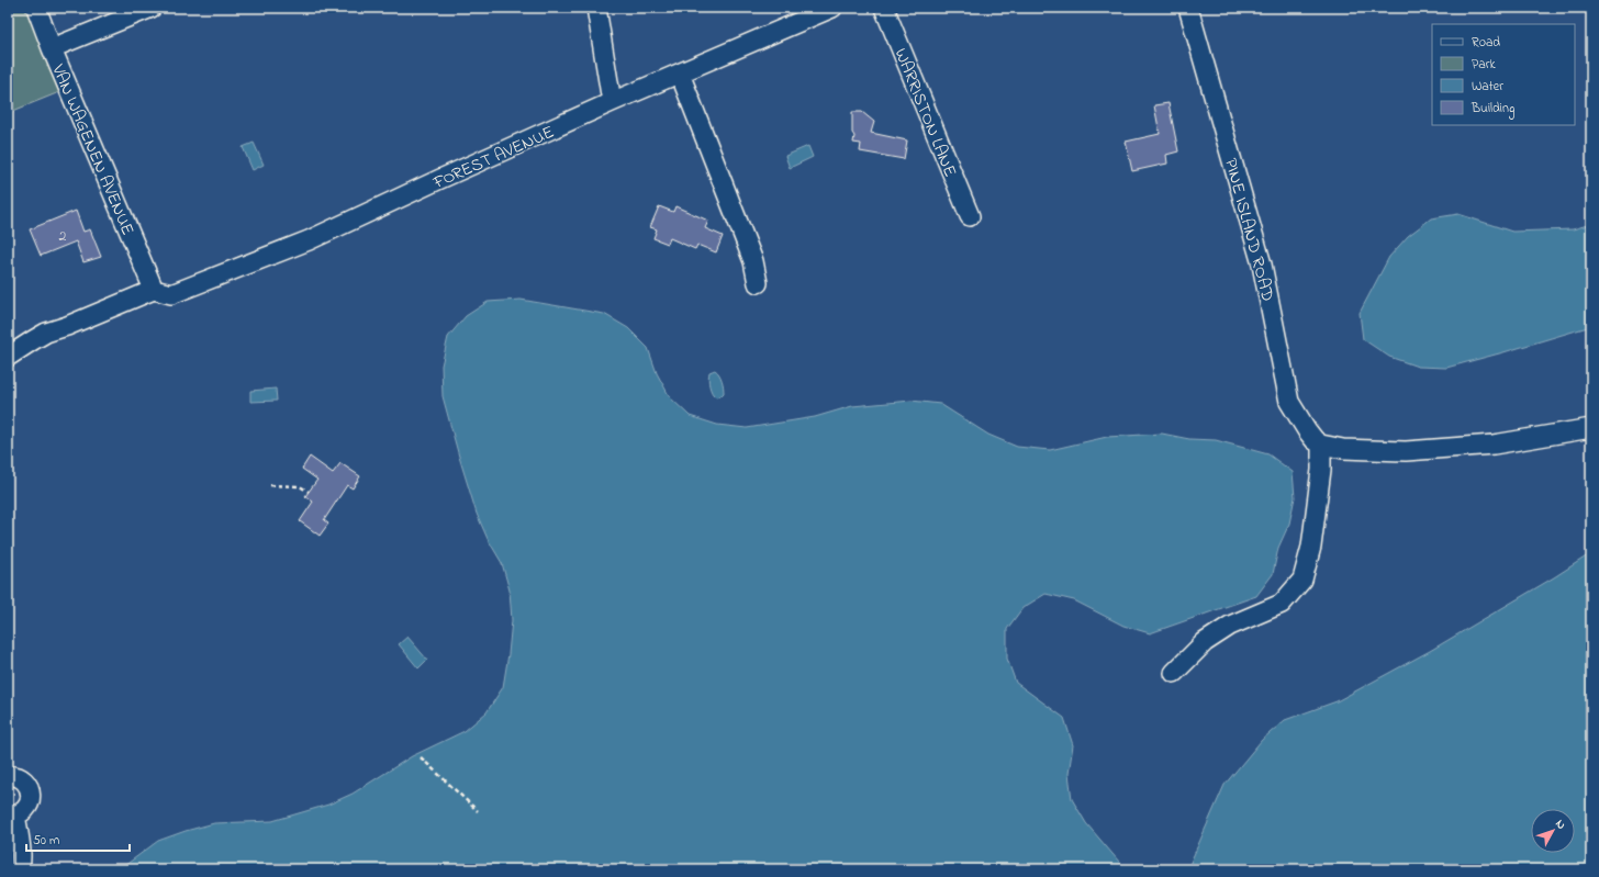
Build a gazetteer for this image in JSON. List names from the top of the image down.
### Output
{
  "streets": {
    "street": [
      "WARRISTON LANE",
      "VAN WAGENEN AVENUE",
      "FOREST AVENUE",
      "PINE ISLAND ROAD"
    ]
  },
  "crossings": [
    ["VAN WAGENEN AVENUE", "FOREST AVENUE"]
  ],
  "house_numbers": ["2"],
  "legend": [
    "Road",
    "Park",
    "Water",
    "Building"
  ],
  "scale_bar": "50 m",
  "north": "top right"
}
